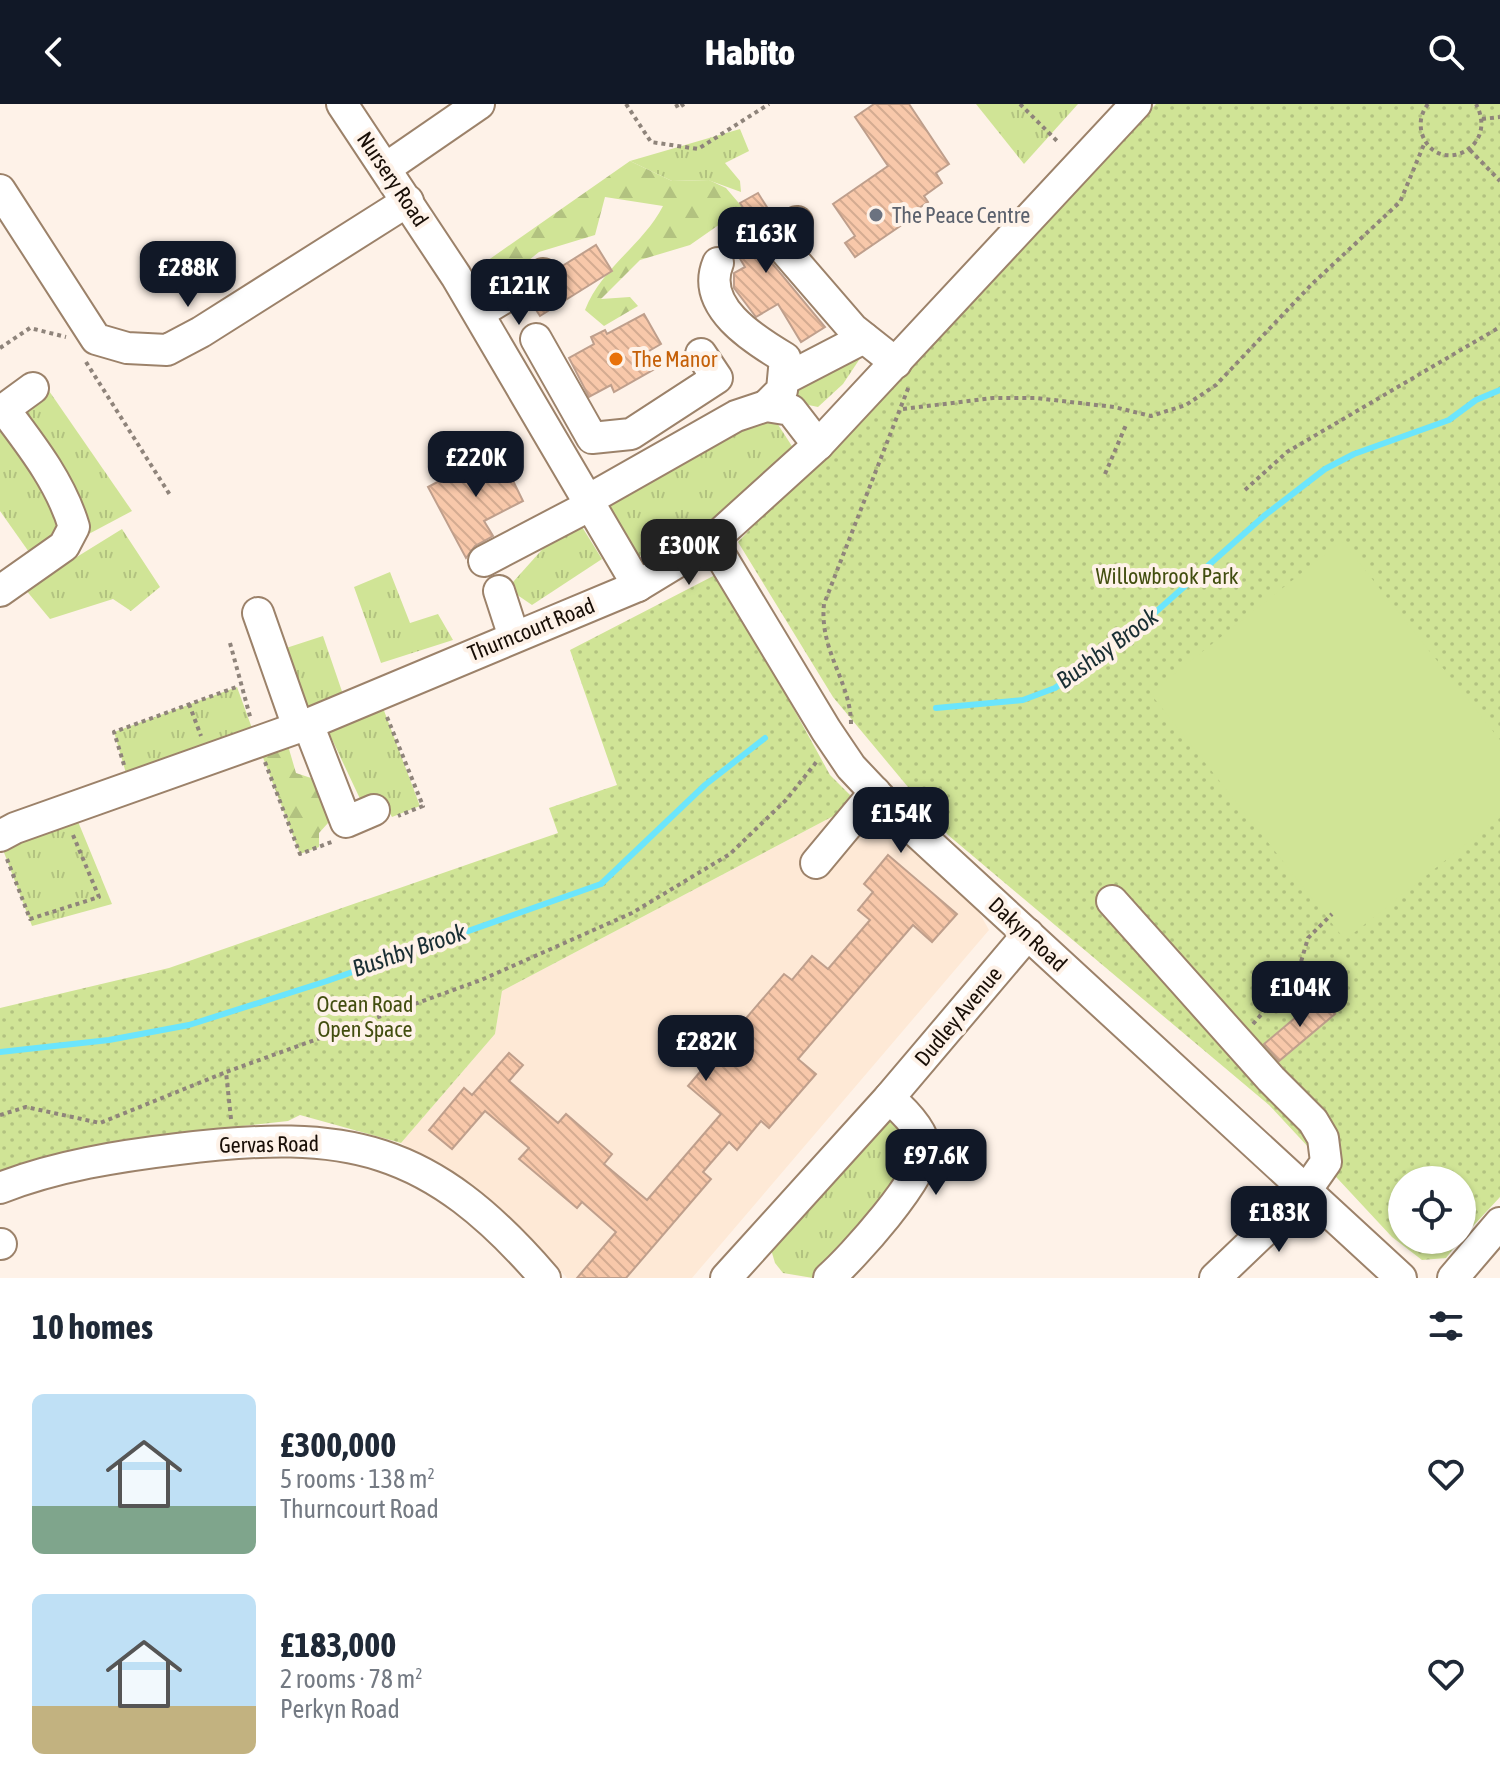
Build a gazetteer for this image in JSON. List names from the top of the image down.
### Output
{
  "streets": {
    "street": [
      "Nursery Road",
      "Thurncourt Road",
      "Dakyn Road",
      "Dudley Avenue",
      "Gervas Road"
    ]
  },
  "crossings": [
    ["Nursery Road", "Thurncourt Road"],
    ["Thurncourt Road", "Dakyn Road"],
    ["Dakyn Road", "Dudley Avenue"]
  ],
  "water": ["Bushby Brook"],
  "parks": ["Willowbrook Park", "Ocean Road Open Space"],
  "places": ["The Peace Centre", "The Manor"],
  "page": {
    "header": "Habito",
    "price": [
      "£163K",
      "£288K",
      "£121K",
      "£220K",
      "£300K",
      "£154K",
      "£104K",
      "£282K",
      "£97.6K",
      "£183K"
    ],
    "heading": "10 homes",
    "list": [
      {
        "name": "£300,000",
        "note": "5 rooms · 138 m² · Thurncourt Road"
      },
      {
        "name": "£183,000",
        "note": "2 rooms · 78 m² · Perkyn Road"
      }
    ]
  }
}
